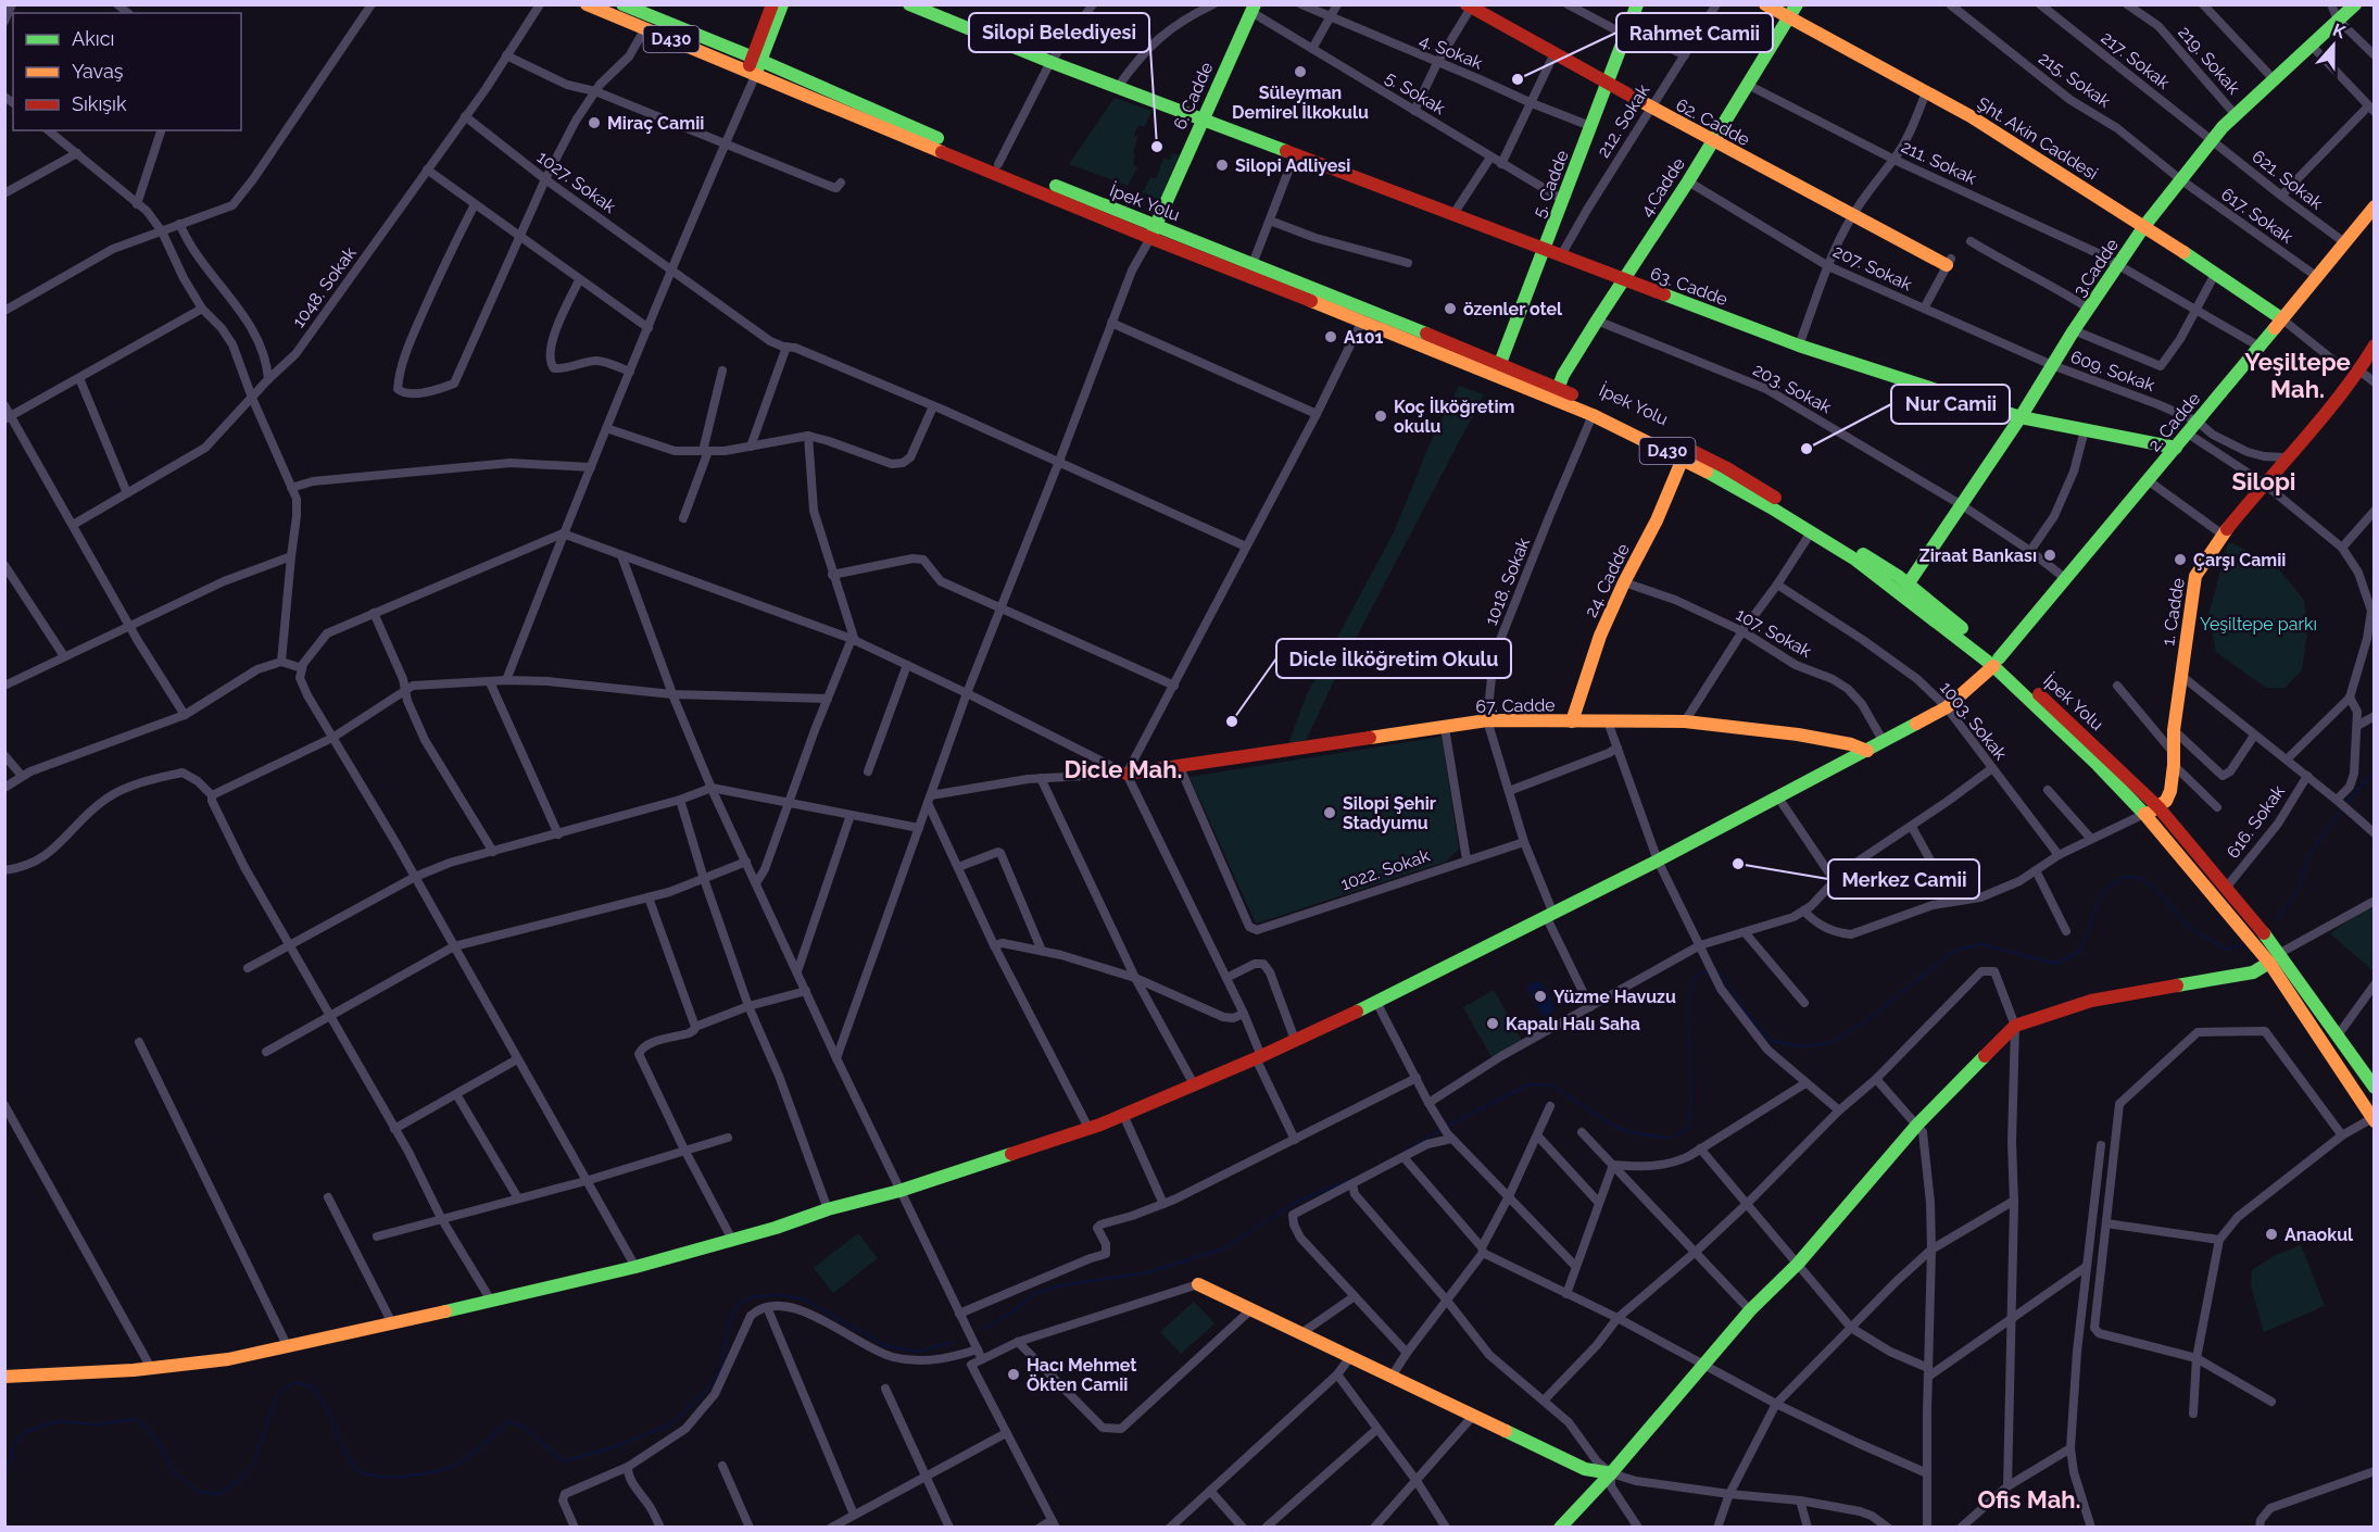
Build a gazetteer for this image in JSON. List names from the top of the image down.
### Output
{
  "streets": {
    "main road": [
      "D430",
      "6. Cadde",
      "62. Cadde",
      "Şht. Akin Caddesi",
      "5. Cadde",
      "4.Cadde",
      "İpek Yolu",
      "3.Cadde",
      "63. Cadde",
      "2. Cadde",
      "24. Cadde",
      "1. Cadde",
      "67. Cadde"
    ],
    "street": [
      "4. Sokak",
      "217. Sokak",
      "219. Sokak",
      "215. Sokak",
      "5. Sokak",
      "212. Sokak",
      "211. Sokak",
      "621. Sokak",
      "1027. Sokak",
      "617. Sokak",
      "207. Sokak",
      "1048. Sokak",
      "609. Sokak",
      "203. Sokak",
      "1018. Sokak",
      "107. Sokak",
      "1003. Sokak",
      "616. Sokak",
      "1022. Sokak"
    ]
  },
  "crossings": [
    ["D430", "6. Cadde"],
    ["D430", "5. Cadde"],
    ["D430", "İpek Yolu"],
    ["D430", "2. Cadde"],
    ["D430", "24. Cadde"],
    ["D430", "1018. Sokak"],
    ["4. Sokak", "5. Cadde"],
    ["217. Sokak", "621. Sokak"],
    ["217. Sokak", "3.Cadde"],
    ["219. Sokak", "3.Cadde"],
    ["215. Sokak", "617. Sokak"],
    ["215. Sokak", "3.Cadde"],
    ["5. Sokak", "6. Cadde"],
    ["5. Sokak", "5. Cadde"],
    ["6. Cadde", "İpek Yolu"],
    ["6. Cadde", "63. Cadde"],
    ["212. Sokak", "62. Cadde"],
    ["212. Sokak", "63. Cadde"],
    ["62. Cadde", "5. Cadde"],
    ["62. Cadde", "4.Cadde"],
    ["Şht. Akin Caddesi", "4.Cadde"],
    ["Şht. Akin Caddesi", "3.Cadde"],
    ["Şht. Akin Caddesi", "2. Cadde"],
    ["211. Sokak", "4.Cadde"],
    ["211. Sokak", "3.Cadde"],
    ["211. Sokak", "2. Cadde"],
    ["621. Sokak", "3.Cadde"],
    ["621. Sokak", "2. Cadde"],
    ["1027. Sokak", "1048. Sokak"],
    ["5. Cadde", "İpek Yolu"],
    ["5. Cadde", "63. Cadde"],
    ["4.Cadde", "İpek Yolu"],
    ["4.Cadde", "207. Sokak"],
    ["4.Cadde", "63. Cadde"],
    ["4.Cadde", "203. Sokak"],
    ["İpek Yolu", "3.Cadde"],
    ["İpek Yolu", "2. Cadde"],
    ["İpek Yolu", "1. Cadde"],
    ["İpek Yolu", "616. Sokak"],
    ["617. Sokak", "3.Cadde"],
    ["617. Sokak", "2. Cadde"],
    ["207. Sokak", "3.Cadde"],
    ["207. Sokak", "609. Sokak"],
    ["3.Cadde", "63. Cadde"],
    ["3.Cadde", "609. Sokak"],
    ["3.Cadde", "203. Sokak"],
    ["63. Cadde", "2. Cadde"],
    ["609. Sokak", "2. Cadde"],
    ["609. Sokak", "1. Cadde"],
    ["203. Sokak", "2. Cadde"],
    ["2. Cadde", "1018. Sokak"],
    ["2. Cadde", "107. Sokak"],
    ["2. Cadde", "67. Cadde"],
    ["2. Cadde", "1003. Sokak"],
    ["24. Cadde", "107. Sokak"],
    ["24. Cadde", "67. Cadde"],
    ["1018. Sokak", "67. Cadde"],
    ["1018. Sokak", "1022. Sokak"],
    ["67. Cadde", "1022. Sokak"]
  ],
  "districts": [
    "Yeşiltepe Mah.",
    "Silopi",
    "Dicle Mah.",
    "Ofis Mah."
  ],
  "parks": ["Yeşiltepe parkı"],
  "places": [
    "Süleyman Demirel İlkokulu",
    "Rahmet Camii",
    "Miraç Camii",
    "Silopi Belediyesi",
    "Silopi Adliyesi",
    "özenler otel",
    "A101",
    "Koç İlköğretim okulu",
    "Nur Camii",
    "Ziraat Bankası",
    "Çarşı Camii",
    "Dicle İlköğretim Okulu",
    "Silopi Şehir Stadyumu",
    "Merkez Camii",
    "Yüzme Havuzu",
    "Kapalı Halı Saha",
    "Anaokul",
    "Hacı Mehmet Ökten Camii"
  ],
  "legend": ["Akıcı", "Yavaş", "Sıkışık"],
  "north": "top"
}
